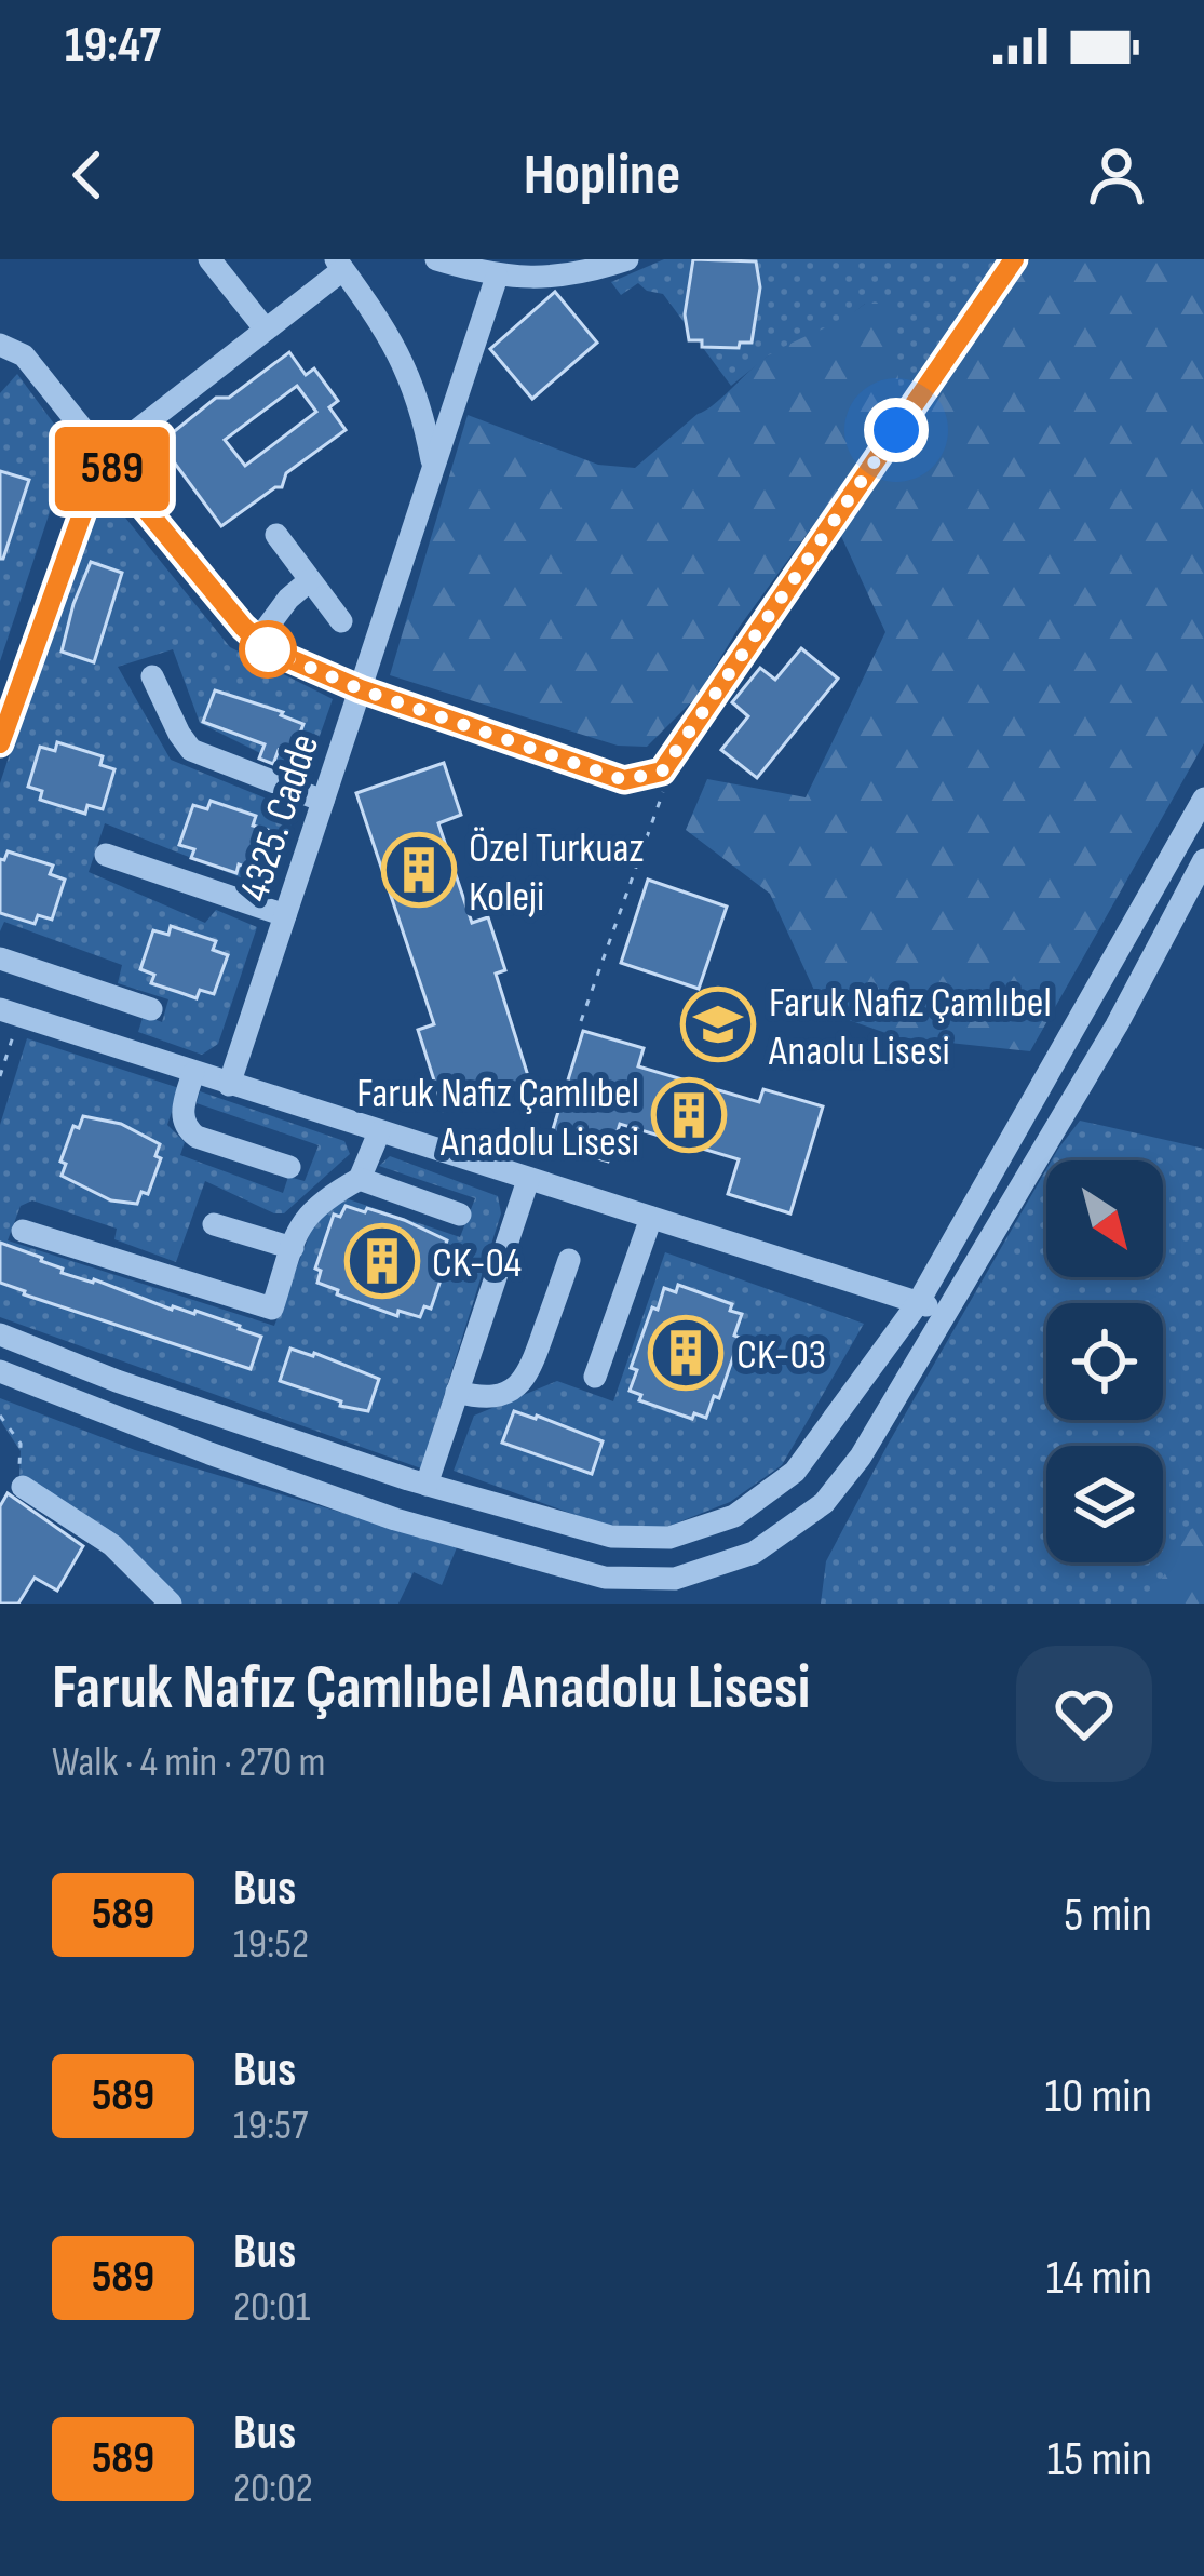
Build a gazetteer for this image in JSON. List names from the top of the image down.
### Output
{
  "streets": {
    "street": ["4325. Cadde"]
  },
  "places": {
    "building": [
      "Özel Turkuaz Koleji",
      "Faruk Nafiz Çamlıbel Anadolu Lisesi",
      "CK-04",
      "CK-03"
    ],
    "school or university": ["Faruk Nafiz Çamlıbel Anaolu Lisesi"]
  },
  "lines": ["bus line 589"],
  "north": "bottom right",
  "page": {
    "status": "19:47",
    "header": "Hopline",
    "on_map": "589",
    "heading": ["Faruk Nafız Çamlıbel Anadolu Lisesi", "Walk · 4 min · 270 m"],
    "list": [
      {
        "mark": "589",
        "name": "Bus",
        "note": "19:52",
        "value": "5 min"
      },
      {
        "mark": "589",
        "name": "Bus",
        "note": "19:57",
        "value": "10 min"
      },
      {
        "mark": "589",
        "name": "Bus",
        "note": "20:01",
        "value": "14 min"
      },
      {
        "mark": "589",
        "name": "Bus",
        "note": "20:02",
        "value": "15 min"
      }
    ]
  }
}
